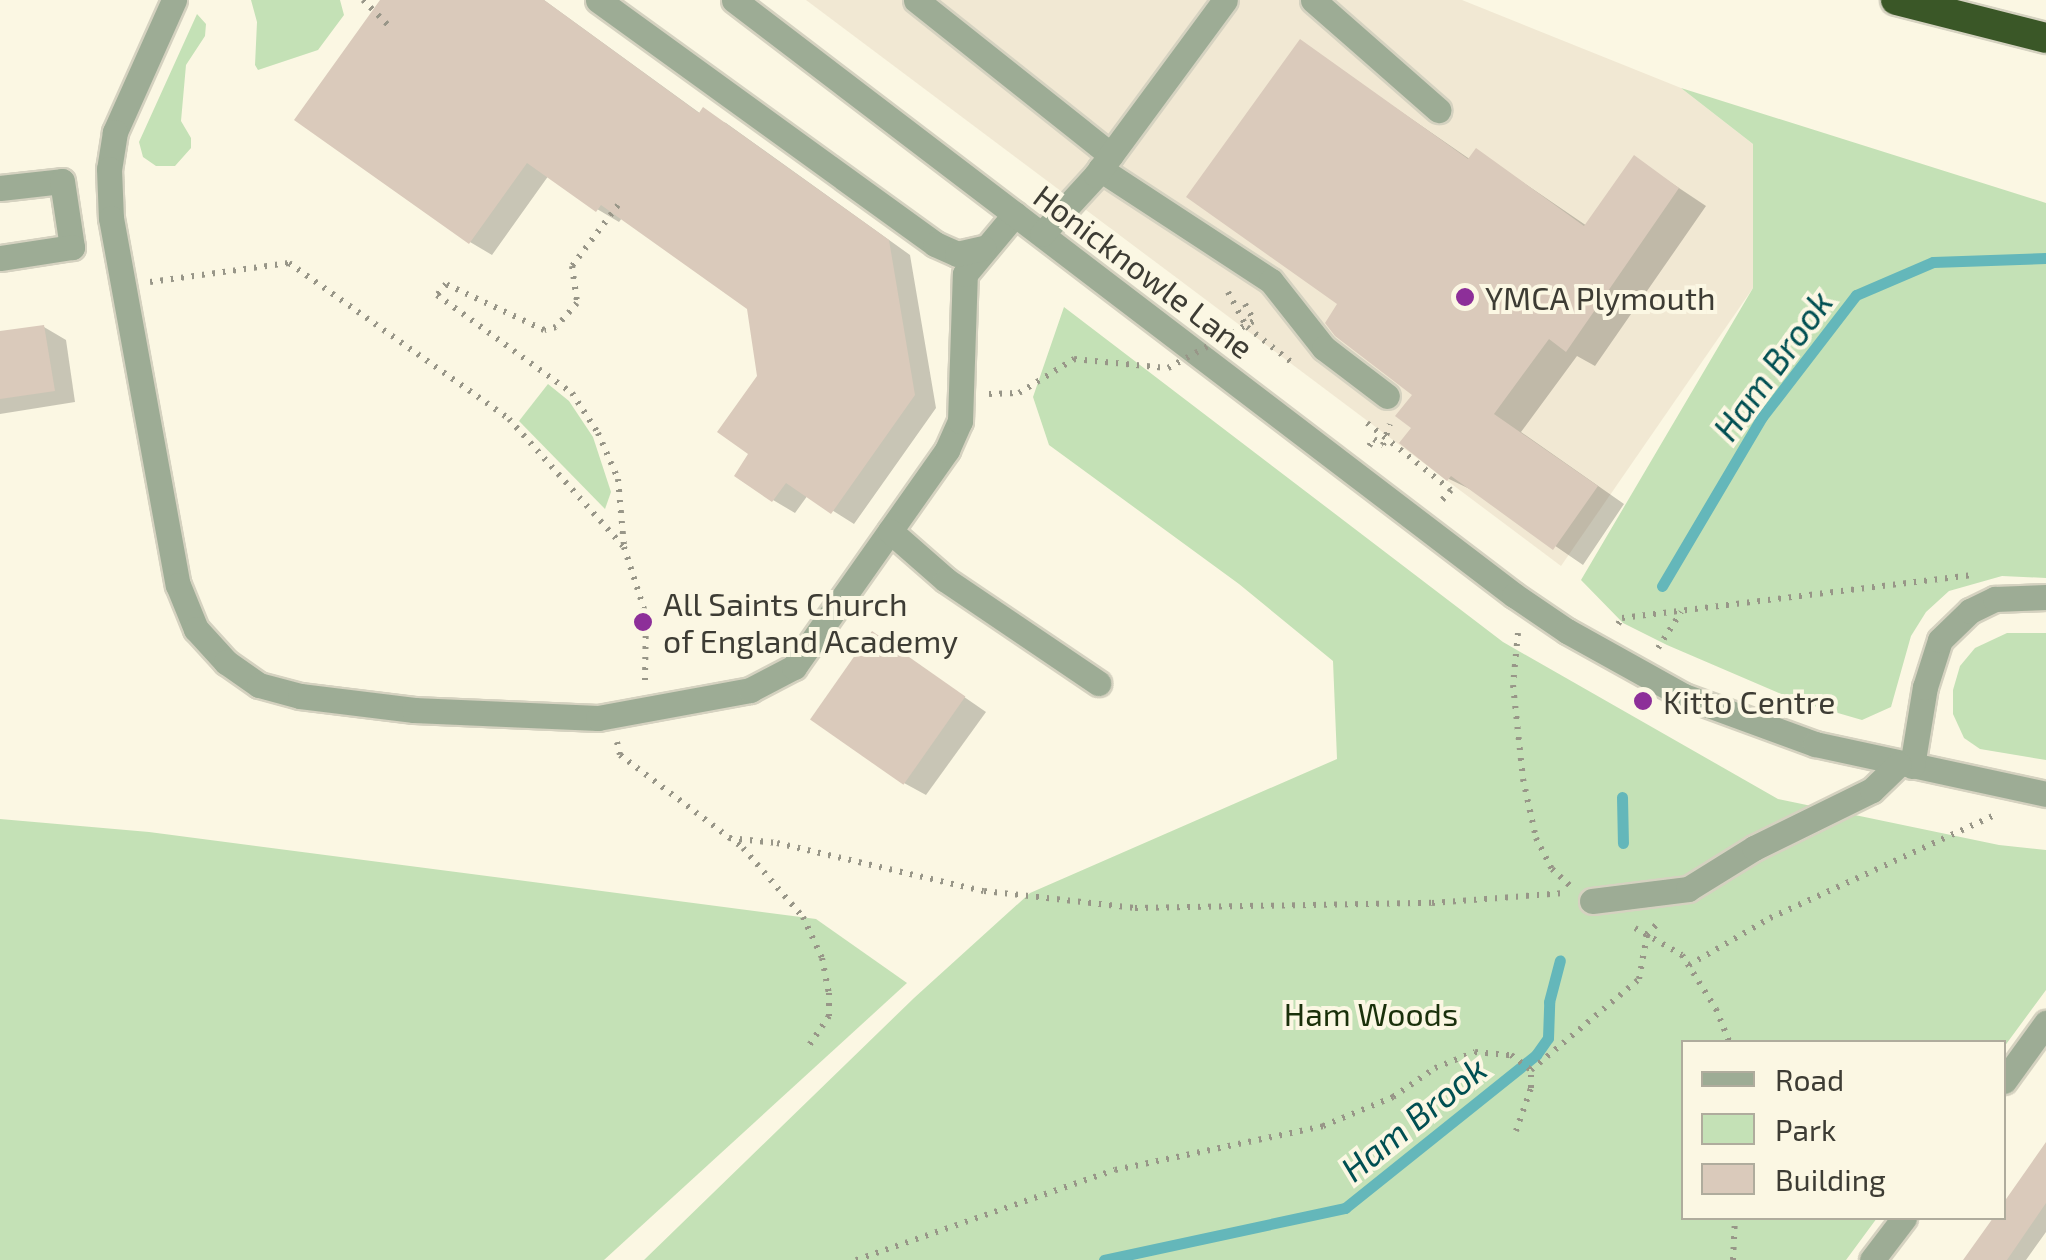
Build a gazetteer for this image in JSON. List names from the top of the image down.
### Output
{
  "streets": {
    "street": ["Honicknowle Lane"]
  },
  "water": ["Ham Brook"],
  "parks": ["Ham Woods"],
  "places": ["YMCA Plymouth", "All Saints Church of England Academy", "Kitto Centre"],
  "legend": ["Road", "Park", "Building"]
}
